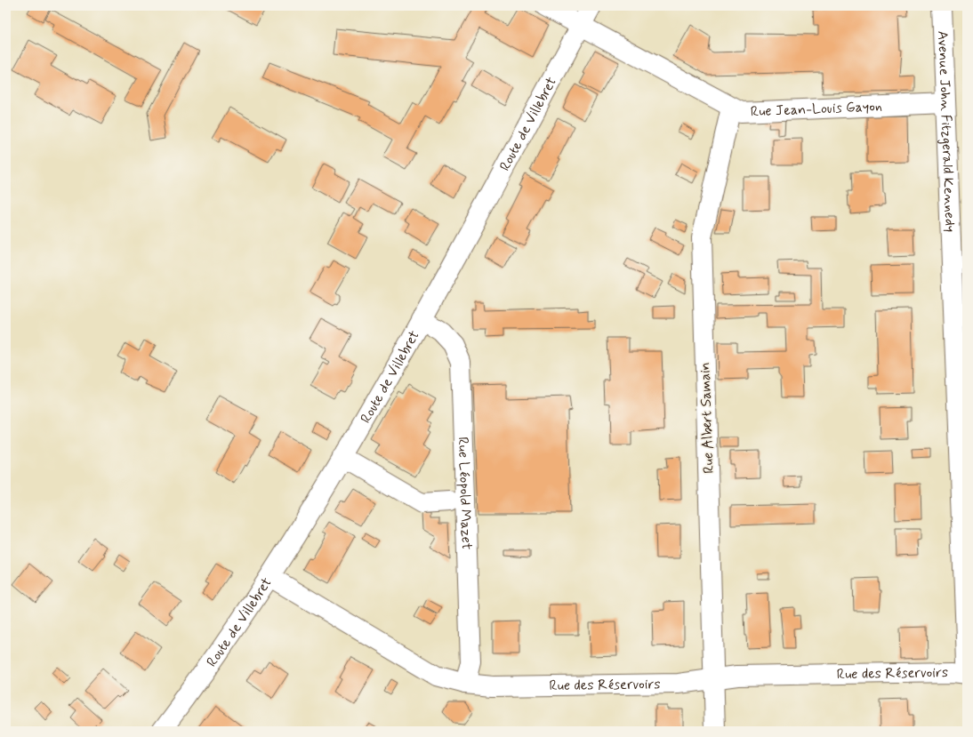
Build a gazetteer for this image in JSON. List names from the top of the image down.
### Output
{
  "streets": {
    "street": [
      "Rue Jean-Louis Gayon",
      "Route de Villebret",
      "Avenue John Fitzgerald Kennedy",
      "Rue Albert Samain",
      "Rue Léopold Mazet",
      "Rue des Réservoirs"
    ]
  },
  "crossings": [
    ["Rue Jean-Louis Gayon", "Route de Villebret"],
    ["Rue Jean-Louis Gayon", "Avenue John Fitzgerald Kennedy"],
    ["Rue Jean-Louis Gayon", "Rue Albert Samain"],
    ["Route de Villebret", "Rue Léopold Mazet"],
    ["Route de Villebret", "Rue des Réservoirs"],
    ["Rue Albert Samain", "Rue des Réservoirs"],
    ["Rue Léopold Mazet", "Rue des Réservoirs"]
  ]
}
